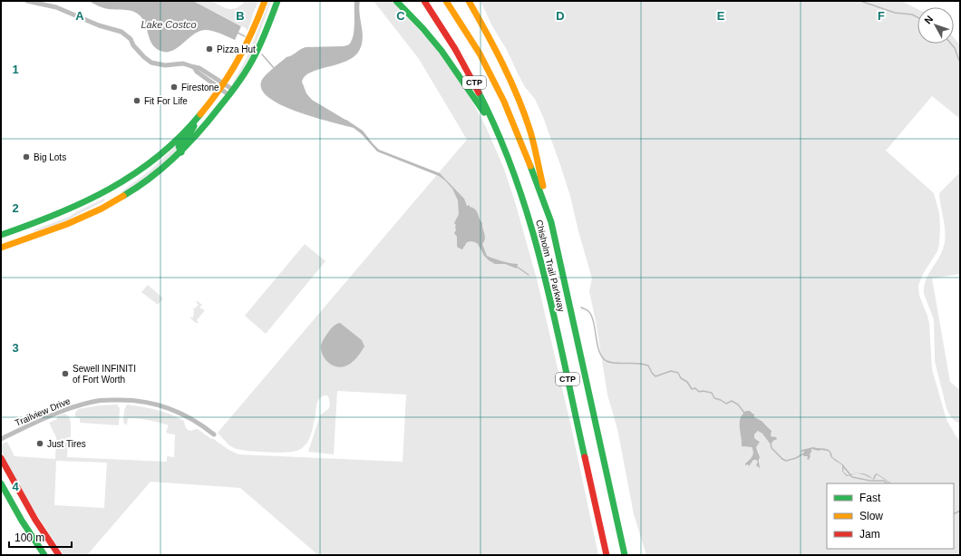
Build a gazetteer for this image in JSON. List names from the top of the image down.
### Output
{
  "streets": {
    "main road": ["CTP", "Chisholm Trail Parkway"],
    "street": ["Trailview Drive"]
  },
  "water": ["Lake Costco"],
  "places": [
    "Pizza Hut",
    "Firestone",
    "Fit For Life",
    "Big Lots",
    "Sewell INFINITI of Fort Worth",
    "Just Tires"
  ],
  "legend": ["Fast", "Slow", "Jam"],
  "scale_bar": "100 m",
  "north": "top left",
  "grid": {
    "columns": [
      "A",
      "B",
      "C",
      "D",
      "E",
      "F"
    ],
    "rows": [
      "1",
      "2",
      "3",
      "4"
    ]
  }
}
